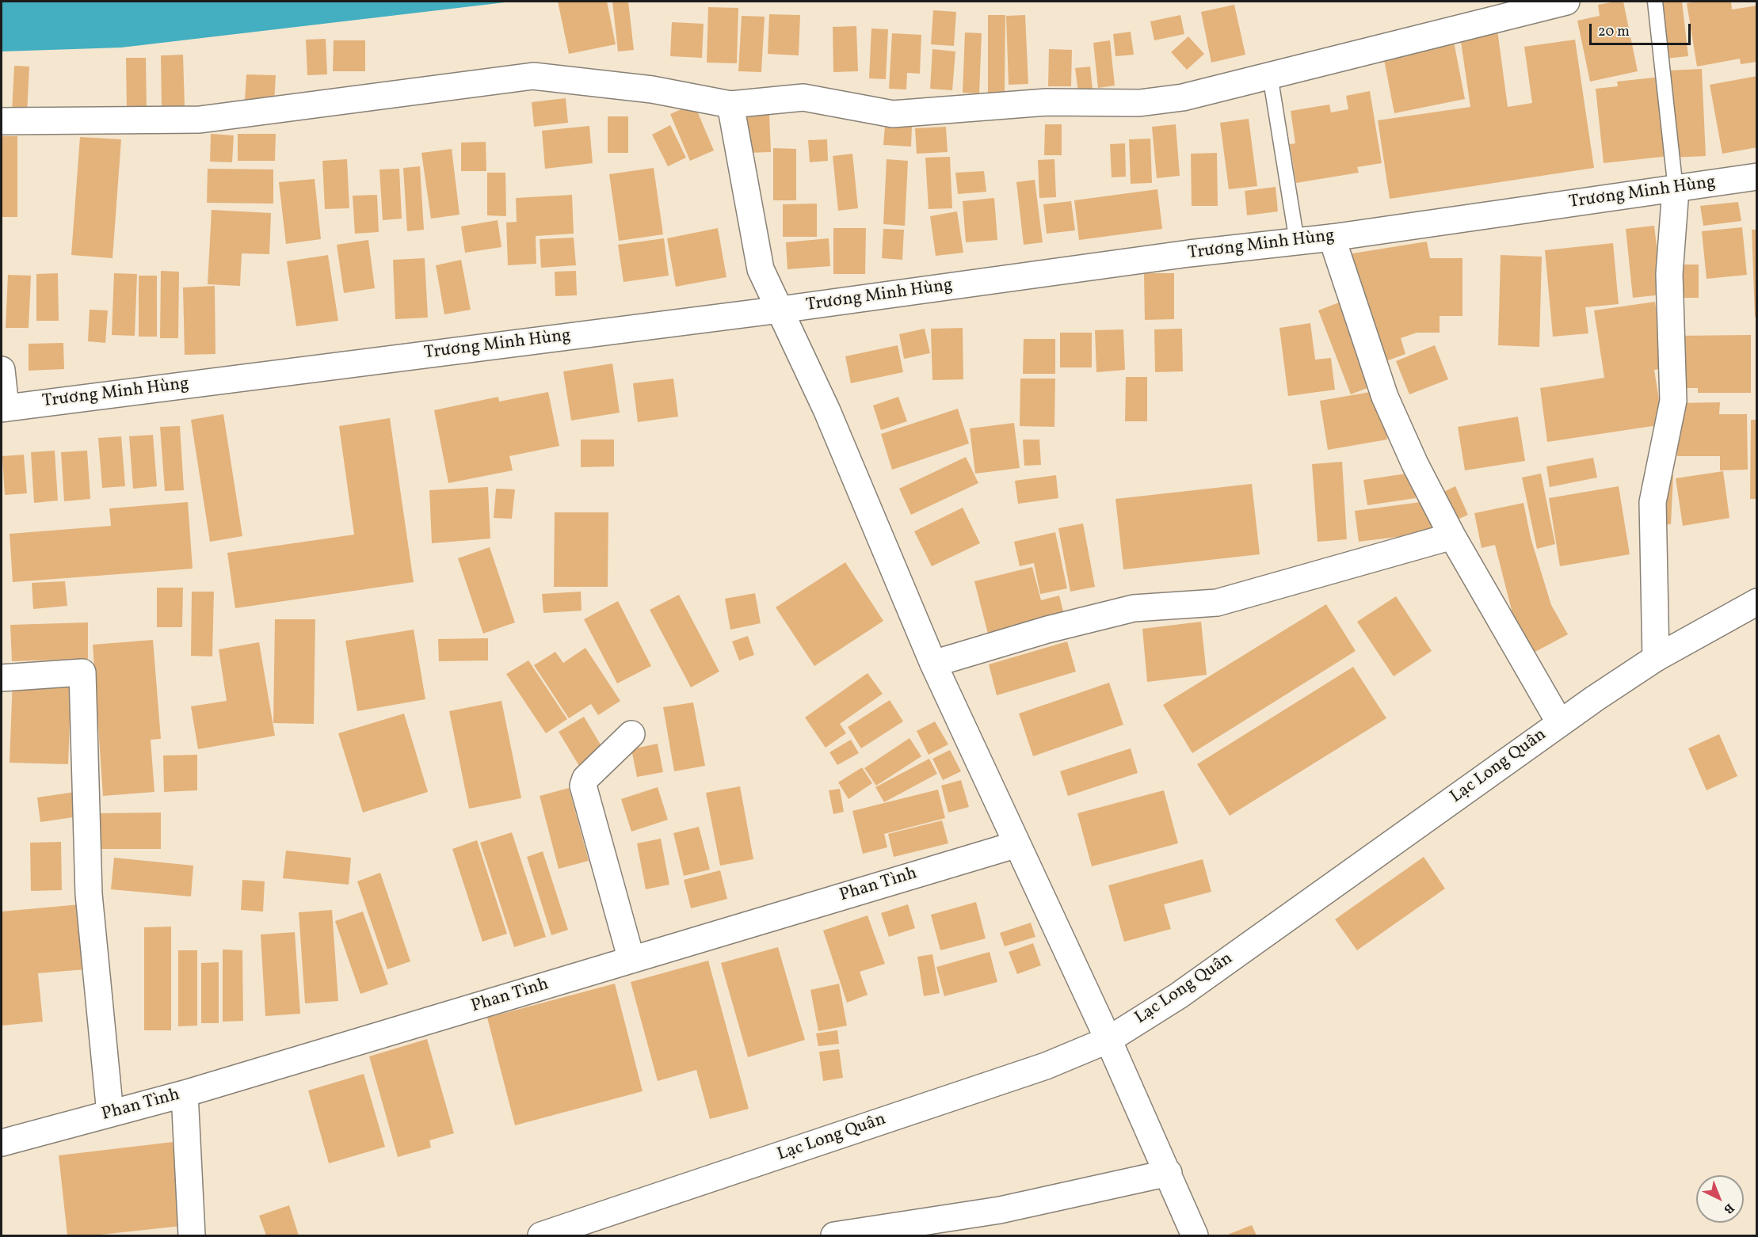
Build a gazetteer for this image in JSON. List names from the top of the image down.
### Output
{
  "streets": {
    "street": ["Trương Minh Hùng", "Lạc Long Quân", "Phan Tình"]
  },
  "scale_bar": "20 m",
  "north": "bottom right"
}
